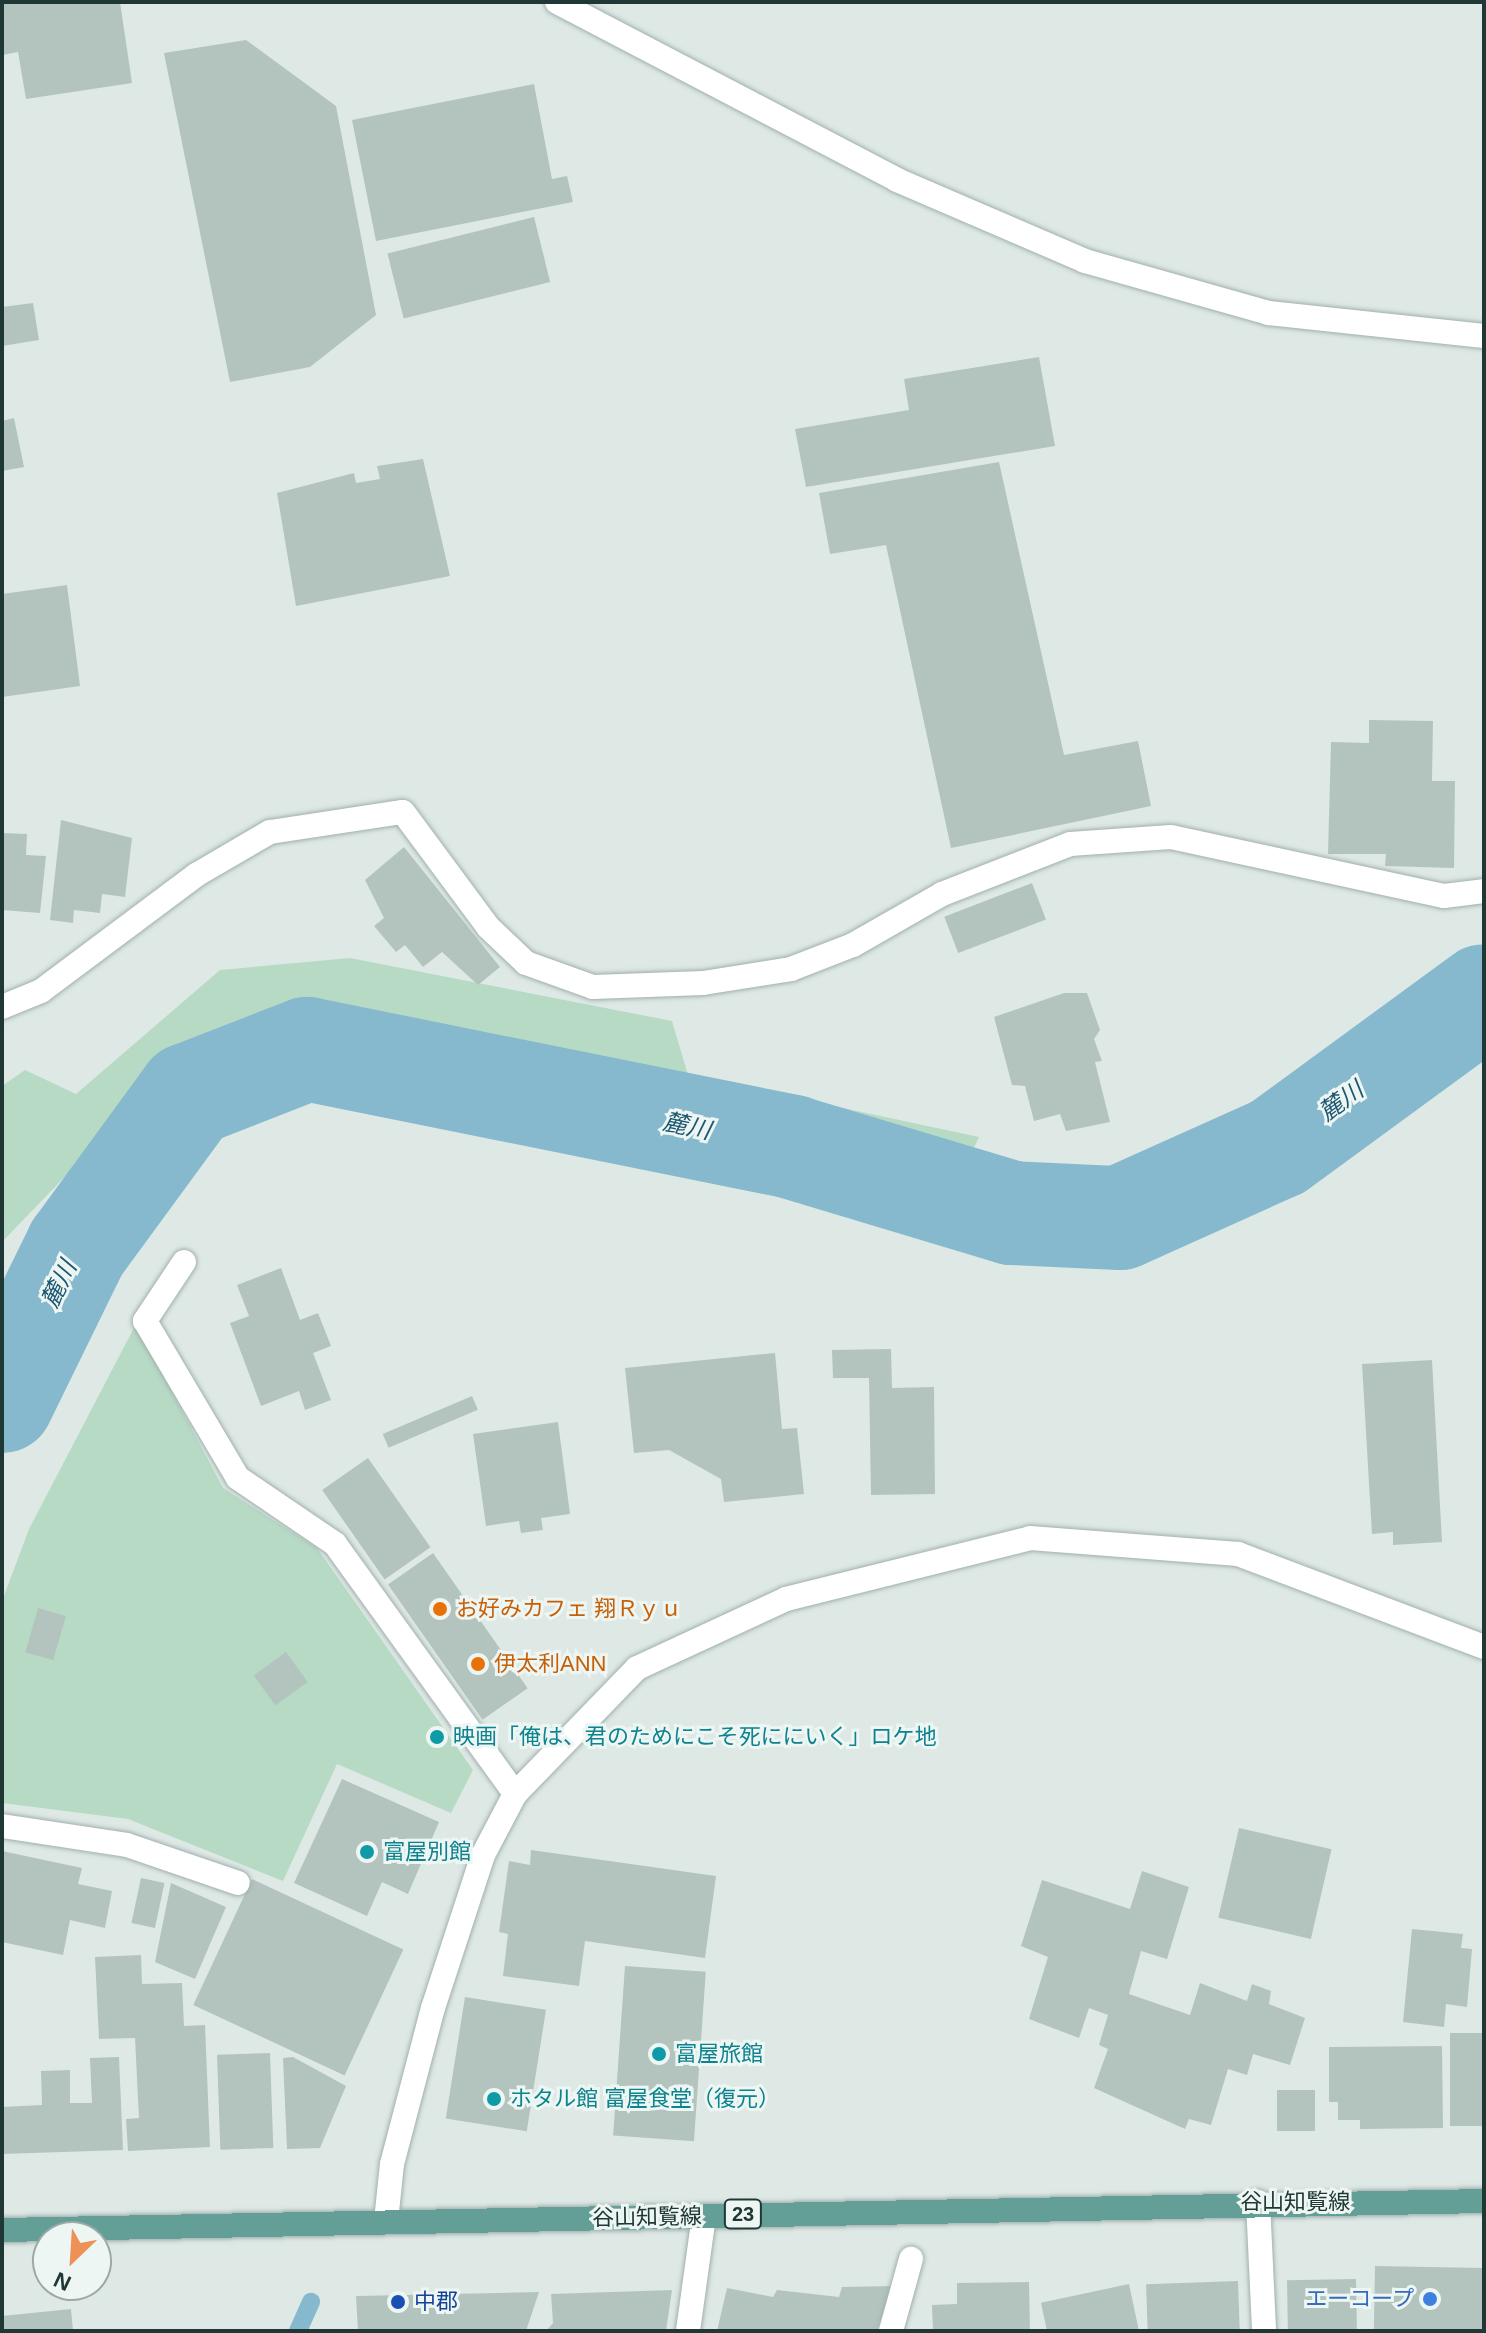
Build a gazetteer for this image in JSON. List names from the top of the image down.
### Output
{
  "streets": {
    "main road": ["谷山知覧線", "23"]
  },
  "water": ["麓川"],
  "places": [
    "お好みカフェ 翔Ｒｙｕ",
    "伊太利ANN",
    "映画「俺は、君のためにこそ死ににいく」ロケ地",
    "富屋別館",
    "富屋旅館",
    "ホタル館 富屋食堂（復元）",
    "エーコープ",
    "中郡"
  ],
  "north": "bottom left"
}
